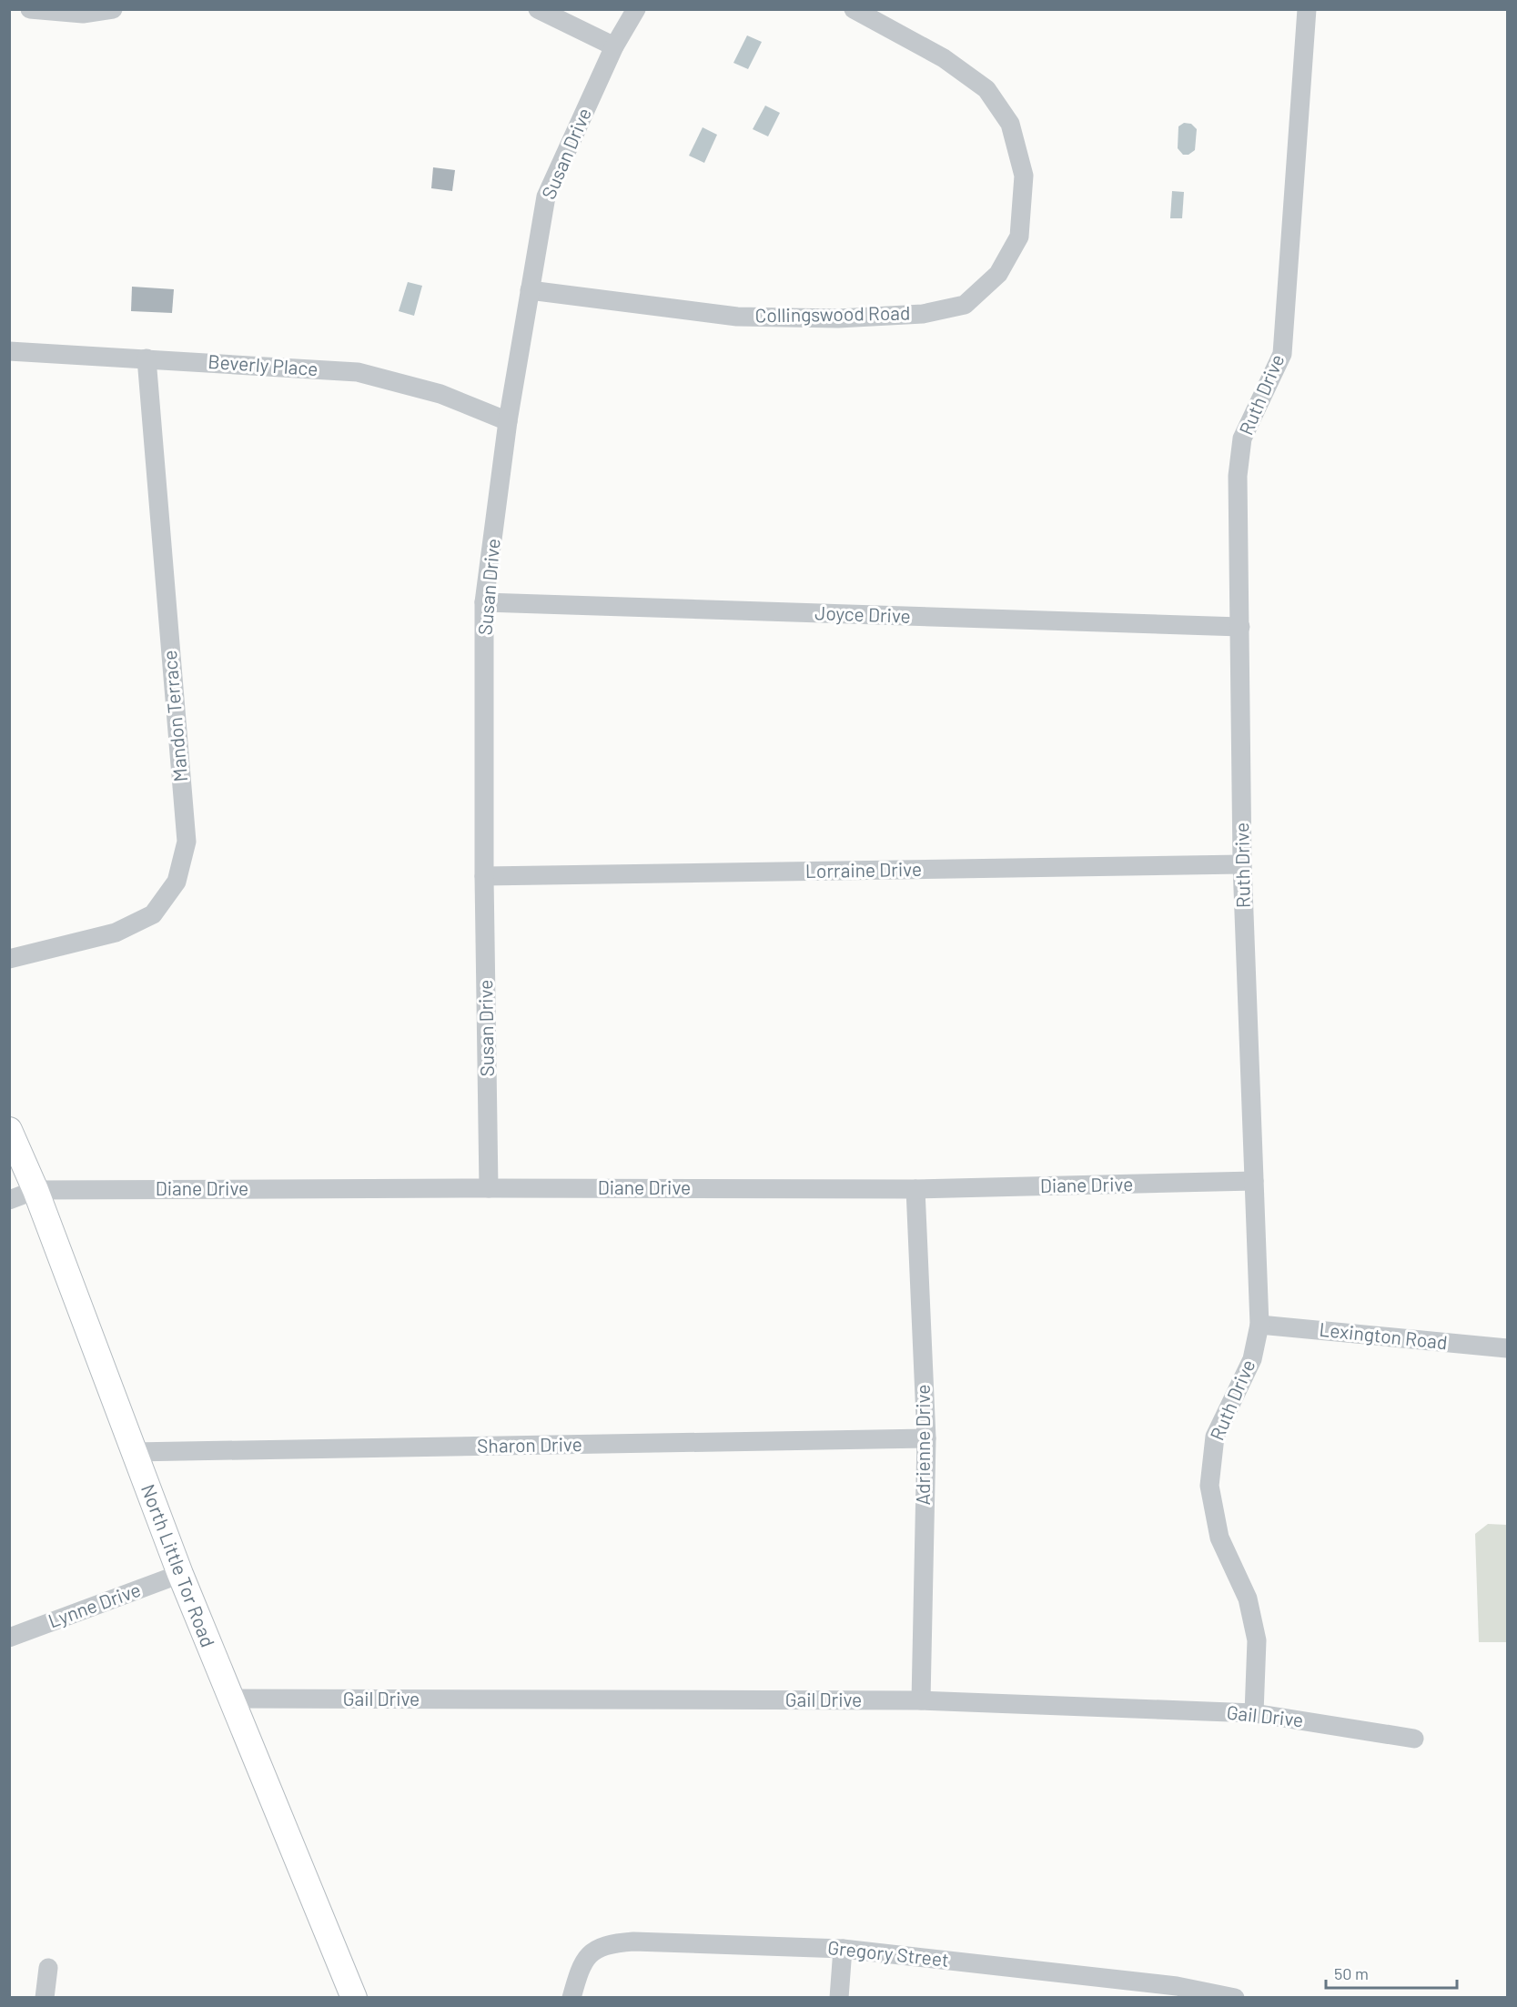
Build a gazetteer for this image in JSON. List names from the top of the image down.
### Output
{
  "streets": {
    "street": [
      "Susan Drive",
      "Collingswood Road",
      "Beverly Place",
      "Ruth Drive",
      "Joyce Drive",
      "Mandon Terrace",
      "Lorraine Drive",
      "Diane Drive",
      "Lexington Road",
      "Adrienne Drive",
      "Sharon Drive",
      "North Little Tor Road",
      "Lynne Drive",
      "Gail Drive",
      "Gregory Street"
    ]
  },
  "crossings": [
    ["Susan Drive", "Collingswood Road"],
    ["Susan Drive", "Beverly Place"],
    ["Susan Drive", "Joyce Drive"],
    ["Susan Drive", "Lorraine Drive"],
    ["Susan Drive", "Diane Drive"],
    ["Beverly Place", "Mandon Terrace"],
    ["Ruth Drive", "Joyce Drive"],
    ["Ruth Drive", "Lorraine Drive"],
    ["Ruth Drive", "Diane Drive"],
    ["Ruth Drive", "Lexington Road"],
    ["Ruth Drive", "Gail Drive"],
    ["Diane Drive", "Adrienne Drive"],
    ["Diane Drive", "North Little Tor Road"],
    ["Adrienne Drive", "Sharon Drive"],
    ["Adrienne Drive", "Gail Drive"],
    ["Sharon Drive", "North Little Tor Road"],
    ["North Little Tor Road", "Lynne Drive"],
    ["North Little Tor Road", "Gail Drive"]
  ],
  "scale_bar": "50 m"
}
